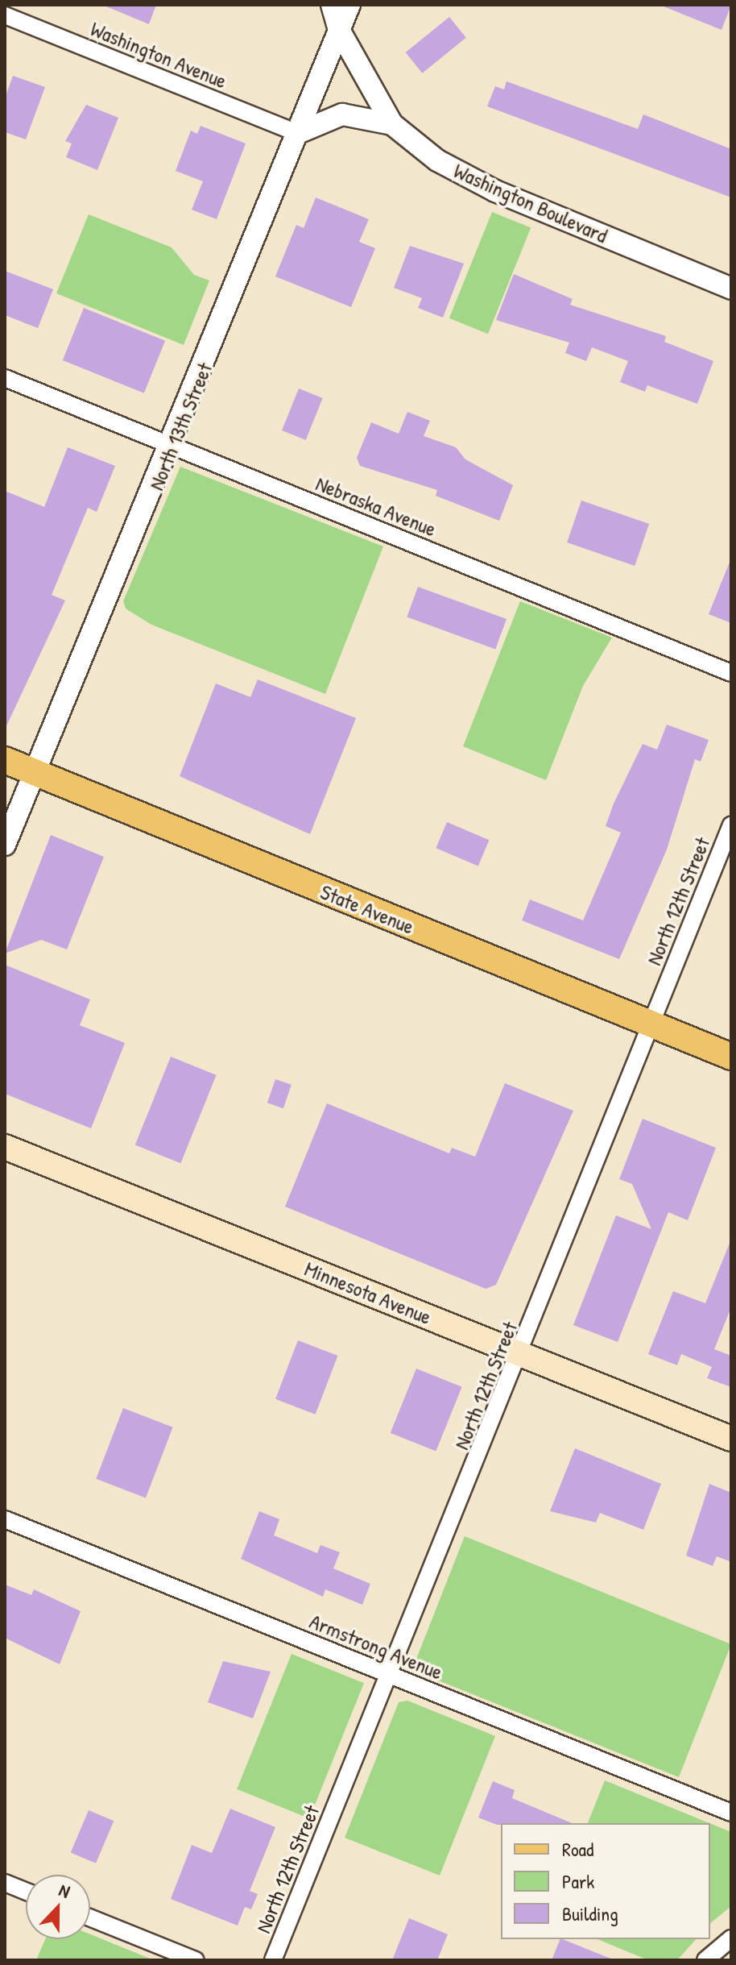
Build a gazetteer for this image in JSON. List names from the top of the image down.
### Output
{
  "streets": {
    "main road": ["State Avenue", "Minnesota Avenue"],
    "street": [
      "Washington Avenue",
      "Washington Boulevard",
      "North 13th Street",
      "Nebraska Avenue",
      "North 12th Street",
      "Armstrong Avenue"
    ]
  },
  "crossings": [
    ["Washington Avenue", "North 13th Street"],
    ["Washington Boulevard", "North 13th Street"],
    ["North 13th Street", "Nebraska Avenue"],
    ["North 13th Street", "State Avenue"],
    ["North 12th Street", "State Avenue"],
    ["North 12th Street", "Minnesota Avenue"],
    ["North 12th Street", "Armstrong Avenue"]
  ],
  "legend": ["Road", "Park", "Building"],
  "north": "top"
}
